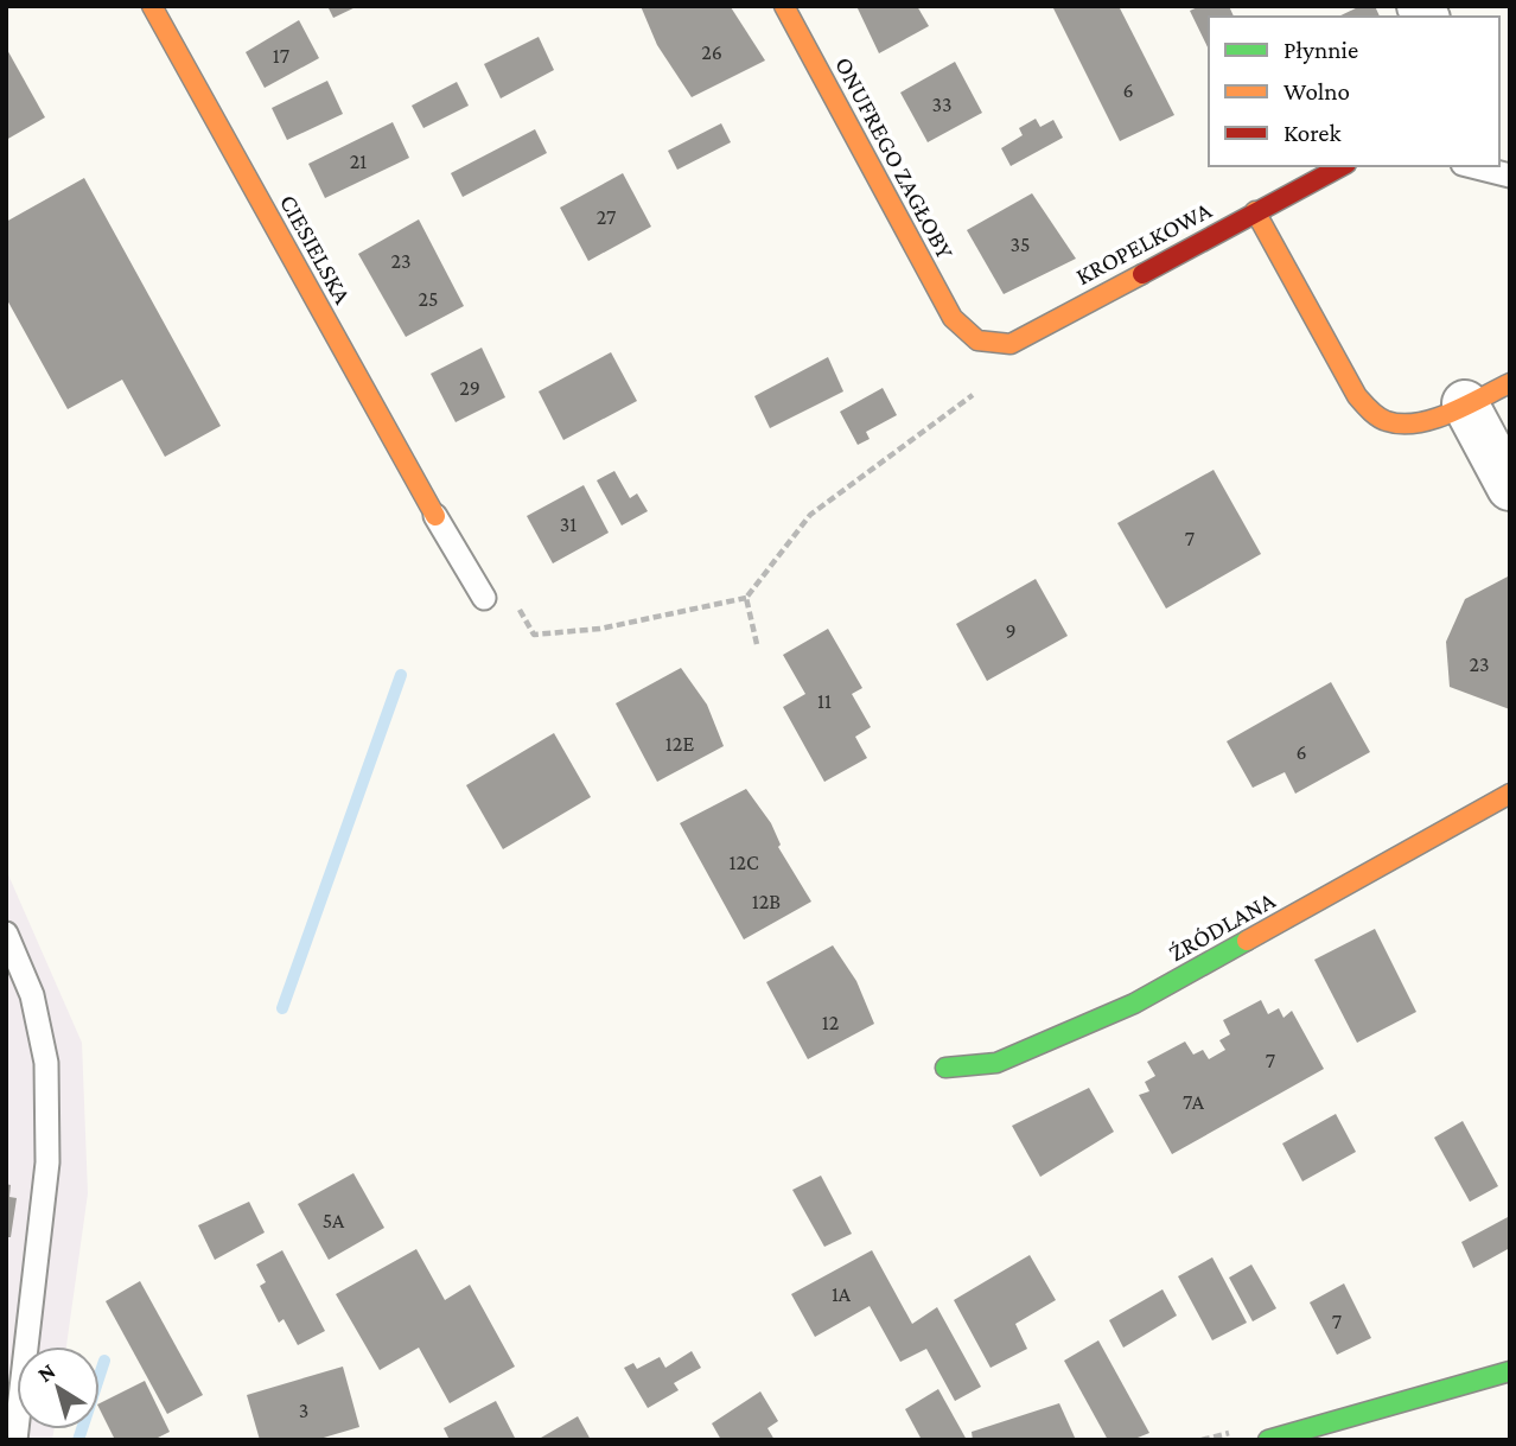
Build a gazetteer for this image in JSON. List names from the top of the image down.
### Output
{
  "streets": {
    "street": [
      "ONUFREGO ZAGŁOBY",
      "KROPELKOWA",
      "CIESIELSKA",
      "ŹRÓDLANA"
    ]
  },
  "crossings": [
    ["ONUFREGO ZAGŁOBY", "KROPELKOWA"]
  ],
  "house_numbers": [
    "26",
    "17",
    "6",
    "33",
    "21",
    "27",
    "35",
    "23",
    "25",
    "29",
    "31",
    "7",
    "9",
    "23",
    "11",
    "12E",
    "6",
    "12C",
    "12B",
    "12",
    "7",
    "7A",
    "5A",
    "1A",
    "7",
    "3"
  ],
  "legend": ["Płynnie", "Wolno", "Korek"],
  "north": "top left"
}
